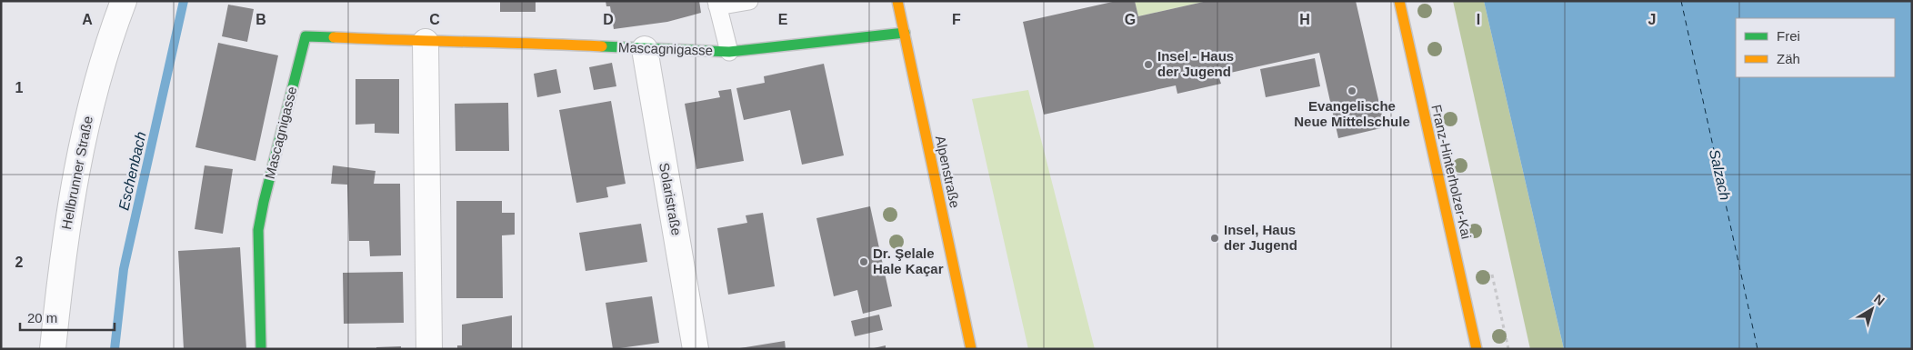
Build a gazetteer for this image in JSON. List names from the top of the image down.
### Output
{
  "streets": {
    "street": [
      "Mascagnigasse",
      "Alpenstraße",
      "Franz-Hinterholzer-Kai",
      "Hellbrunner Straße",
      "Solaristraße"
    ]
  },
  "crossings": [
    ["Mascagnigasse", "Alpenstraße"],
    ["Mascagnigasse", "Solaristraße"]
  ],
  "water": ["Eschenbach", "Salzach"],
  "places": [
    "Insel - Haus der Jugend",
    "Evangelische Neue Mittelschule",
    "Insel, Haus der Jugend",
    "Dr. Şelale Hale Kaçar"
  ],
  "legend": ["Frei", "Zäh"],
  "scale_bar": "20 m",
  "north": "top right",
  "grid": {
    "columns": [
      "A",
      "B",
      "C",
      "D",
      "E",
      "F",
      "G",
      "H",
      "I",
      "J"
    ],
    "rows": ["1", "2"]
  }
}
